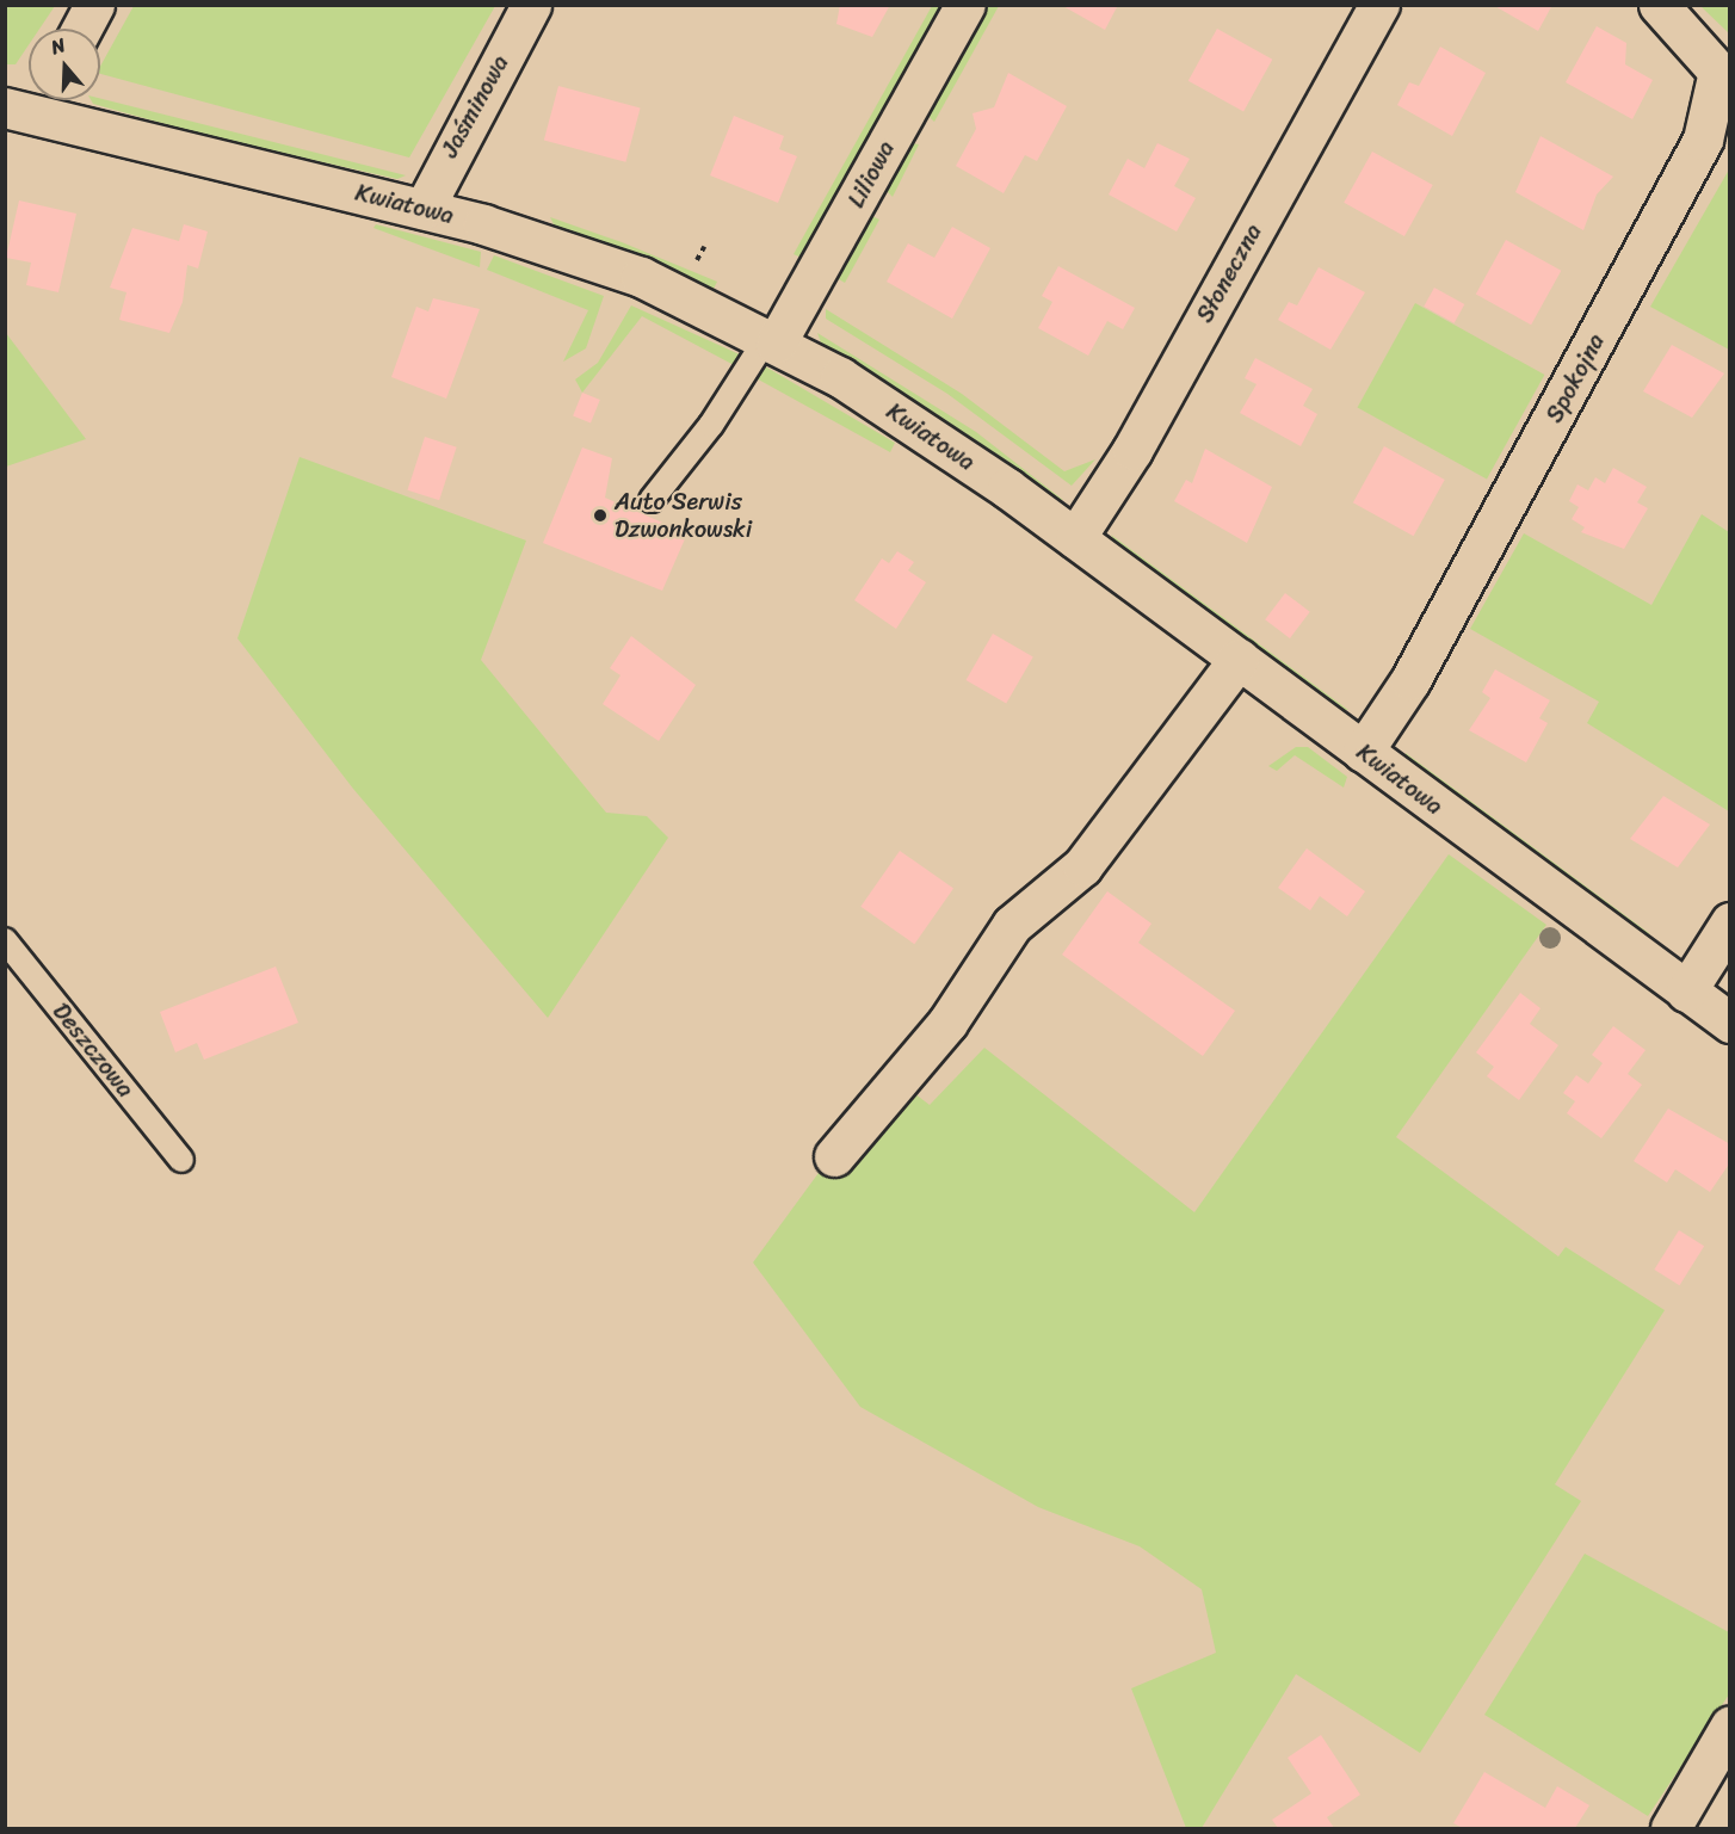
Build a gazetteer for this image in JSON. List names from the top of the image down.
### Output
{
  "streets": {
    "street": [
      "Jaśminowa",
      "Liliowa",
      "Kwiatowa",
      "Słoneczna",
      "Spokojna"
    ],
    "lane": ["Deszczowa"]
  },
  "crossings": [
    ["Jaśminowa", "Kwiatowa"],
    ["Liliowa", "Kwiatowa"],
    ["Kwiatowa", "Słoneczna"],
    ["Kwiatowa", "Spokojna"]
  ],
  "places": ["Auto Serwis Dzwonkowski"],
  "north": "top"
}
